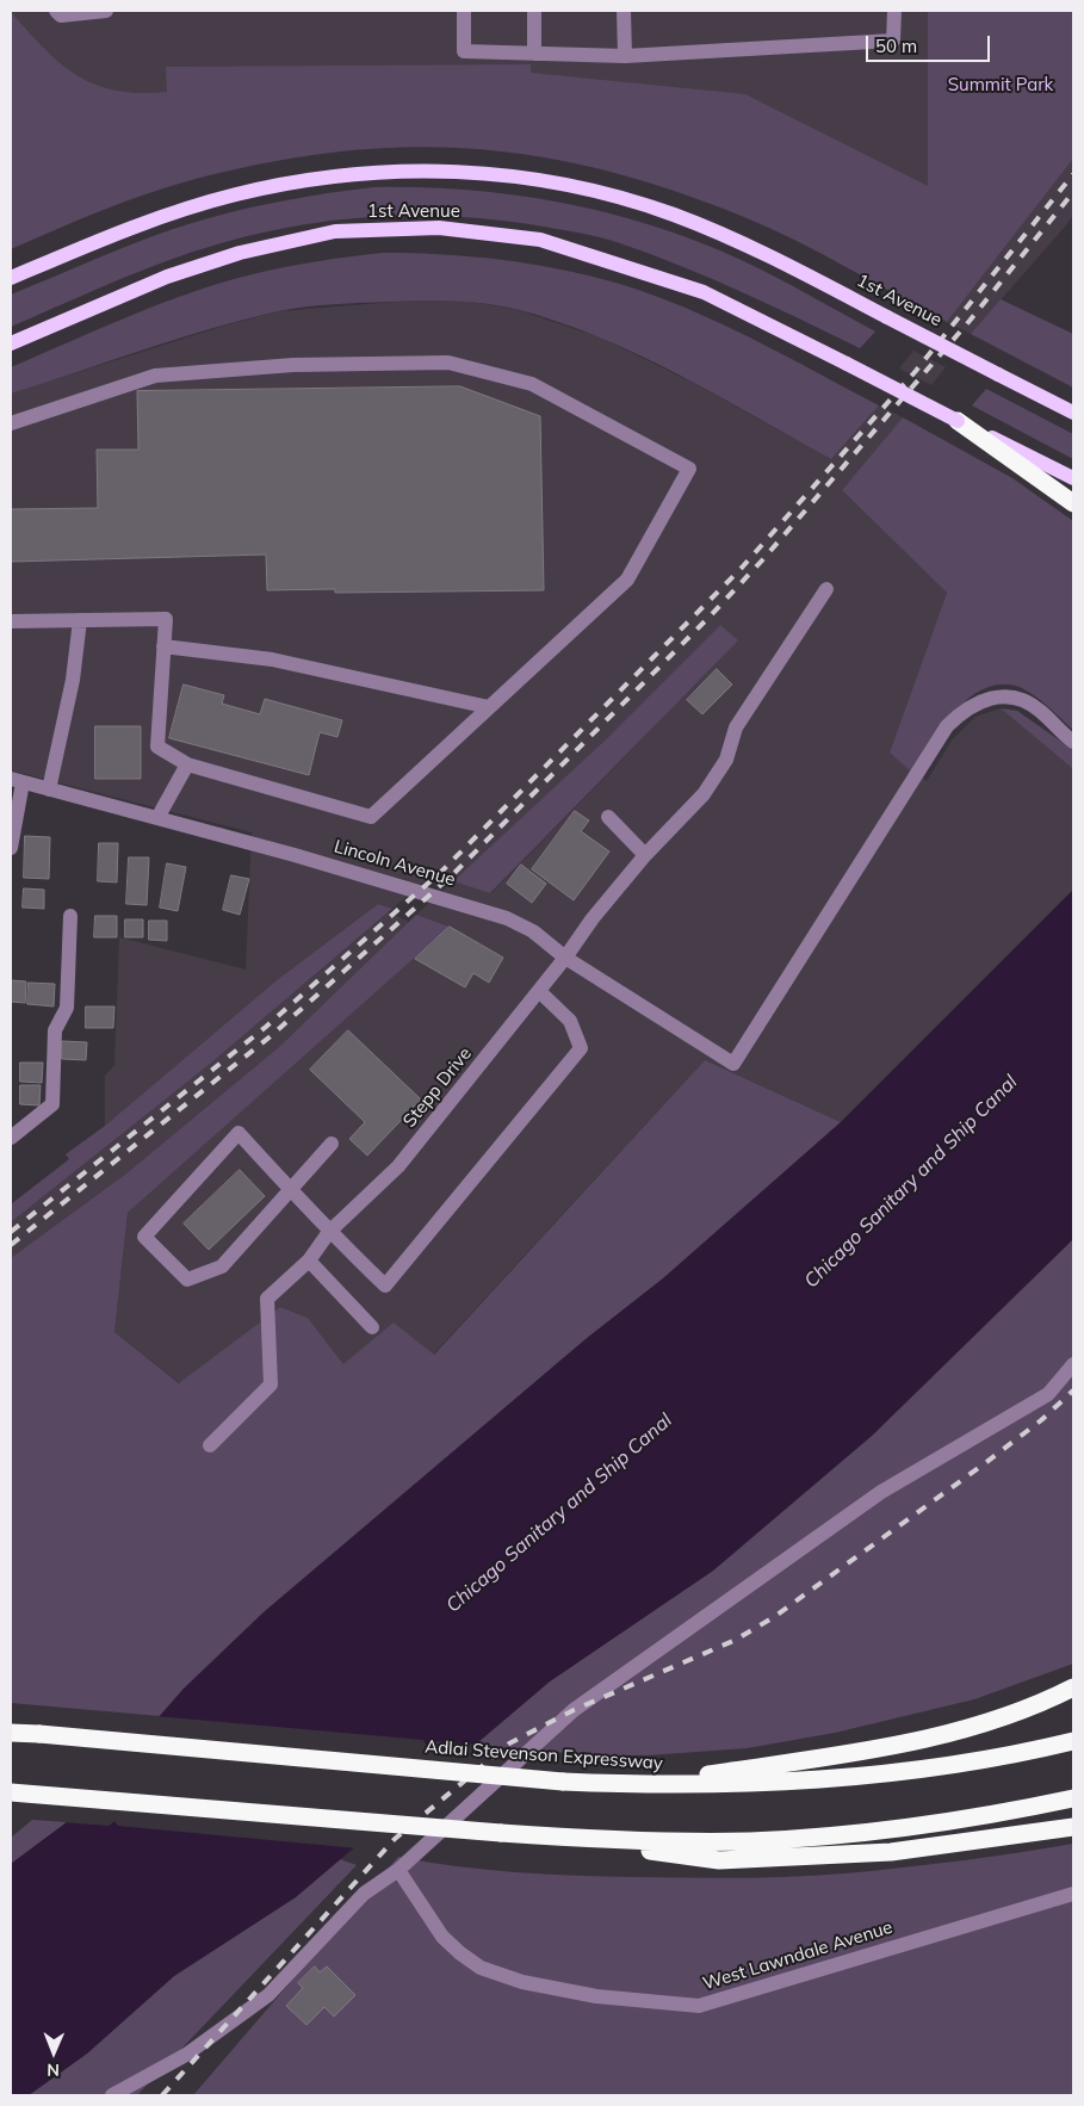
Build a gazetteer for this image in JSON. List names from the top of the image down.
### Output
{
  "streets": {
    "highway": ["Adlai Stevenson Expressway"],
    "main road": ["1st Avenue"],
    "street": ["Lincoln Avenue", "Stepp Drive", "West Lawndale Avenue"]
  },
  "crossings": [
    ["Lincoln Avenue", "Stepp Drive"]
  ],
  "water": ["Chicago Sanitary and Ship Canal"],
  "parks": ["Summit Park"],
  "scale_bar": "50 m",
  "north": "bottom"
}
